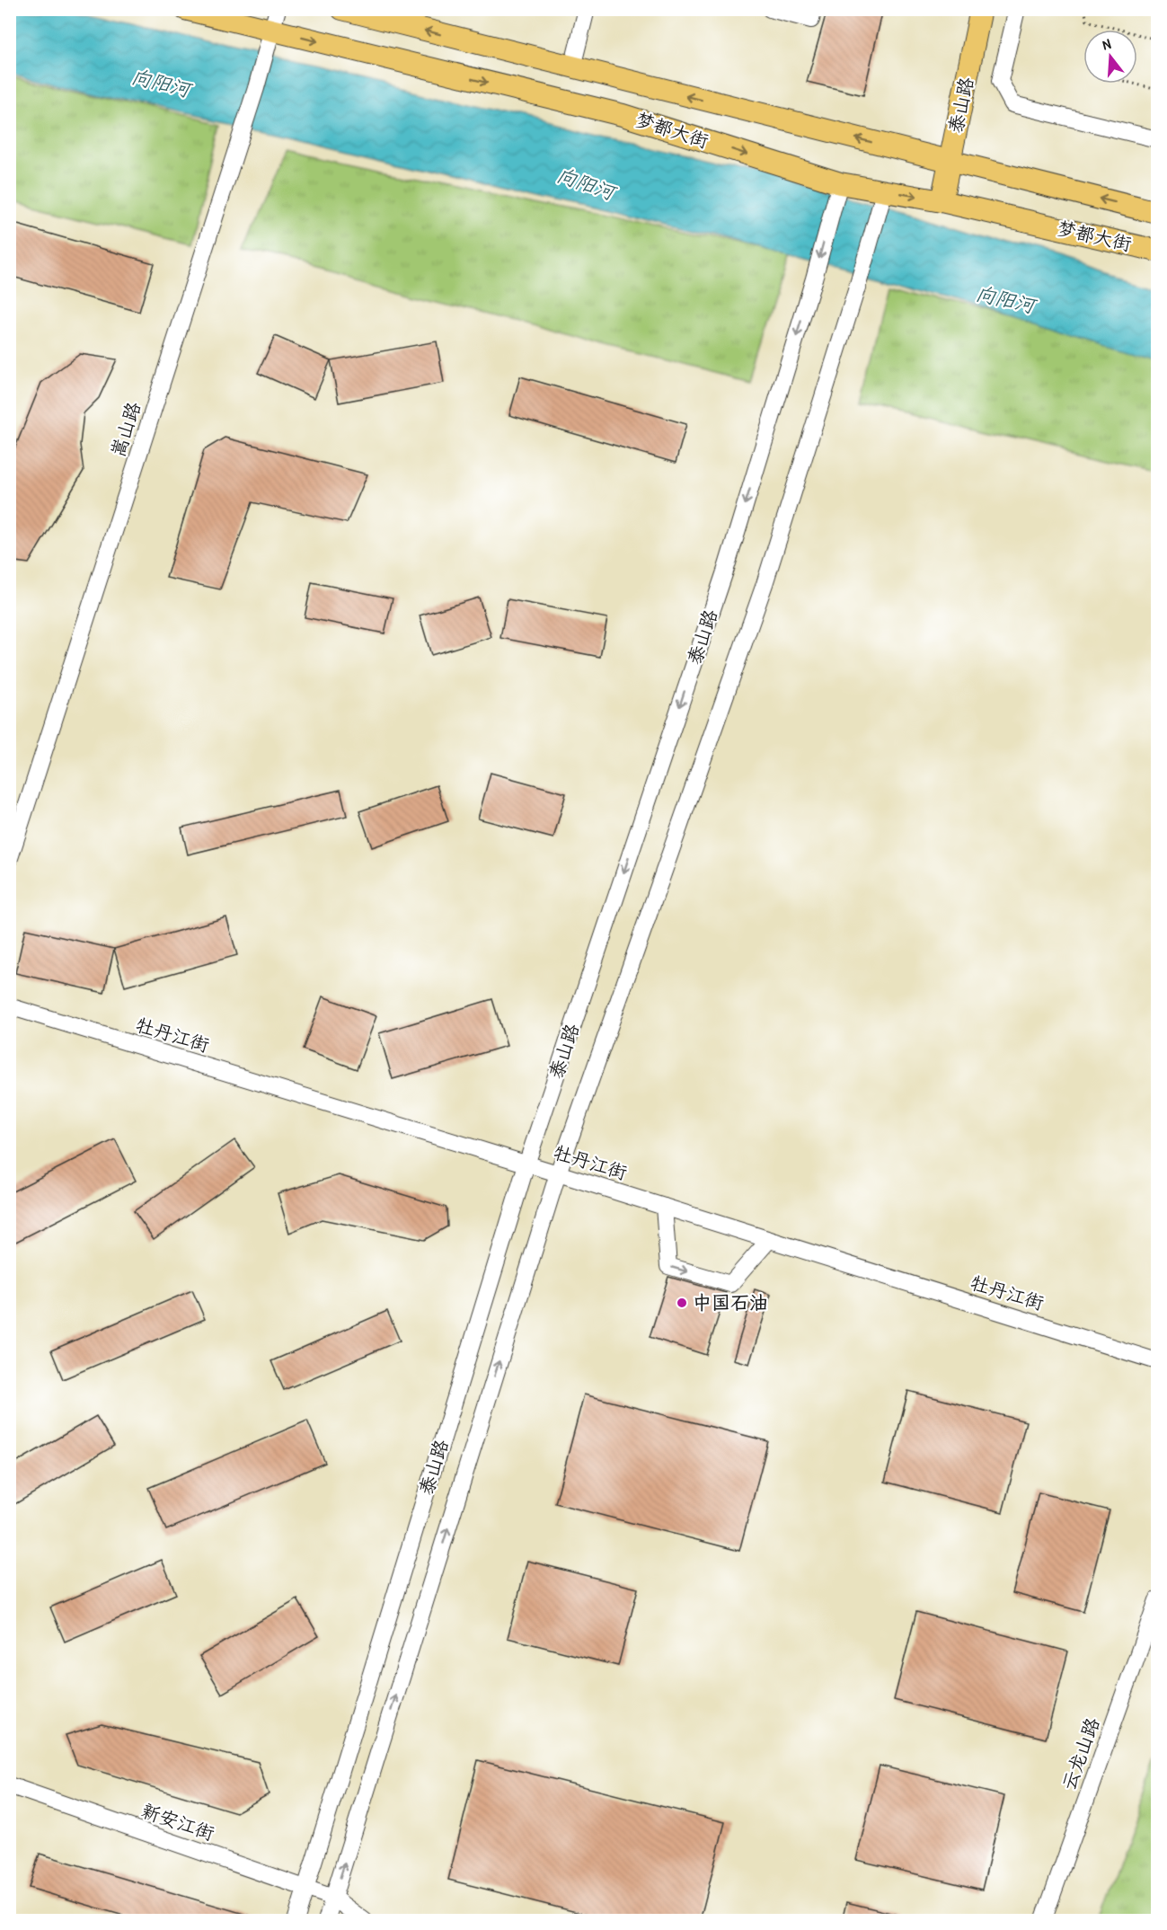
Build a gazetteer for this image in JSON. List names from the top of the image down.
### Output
{
  "streets": {
    "main road": ["泰山路", "梦都大街"],
    "street": [
      "嵩山路",
      "牡丹江街",
      "云龙山路",
      "新安江街"
    ]
  },
  "crossings": [
    ["泰山路", "梦都大街"],
    ["泰山路", "牡丹江街"],
    ["泰山路", "新安江街"],
    ["梦都大街", "嵩山路"]
  ],
  "water": ["向阳河"],
  "places": ["中国石油"],
  "north": "top"
}
